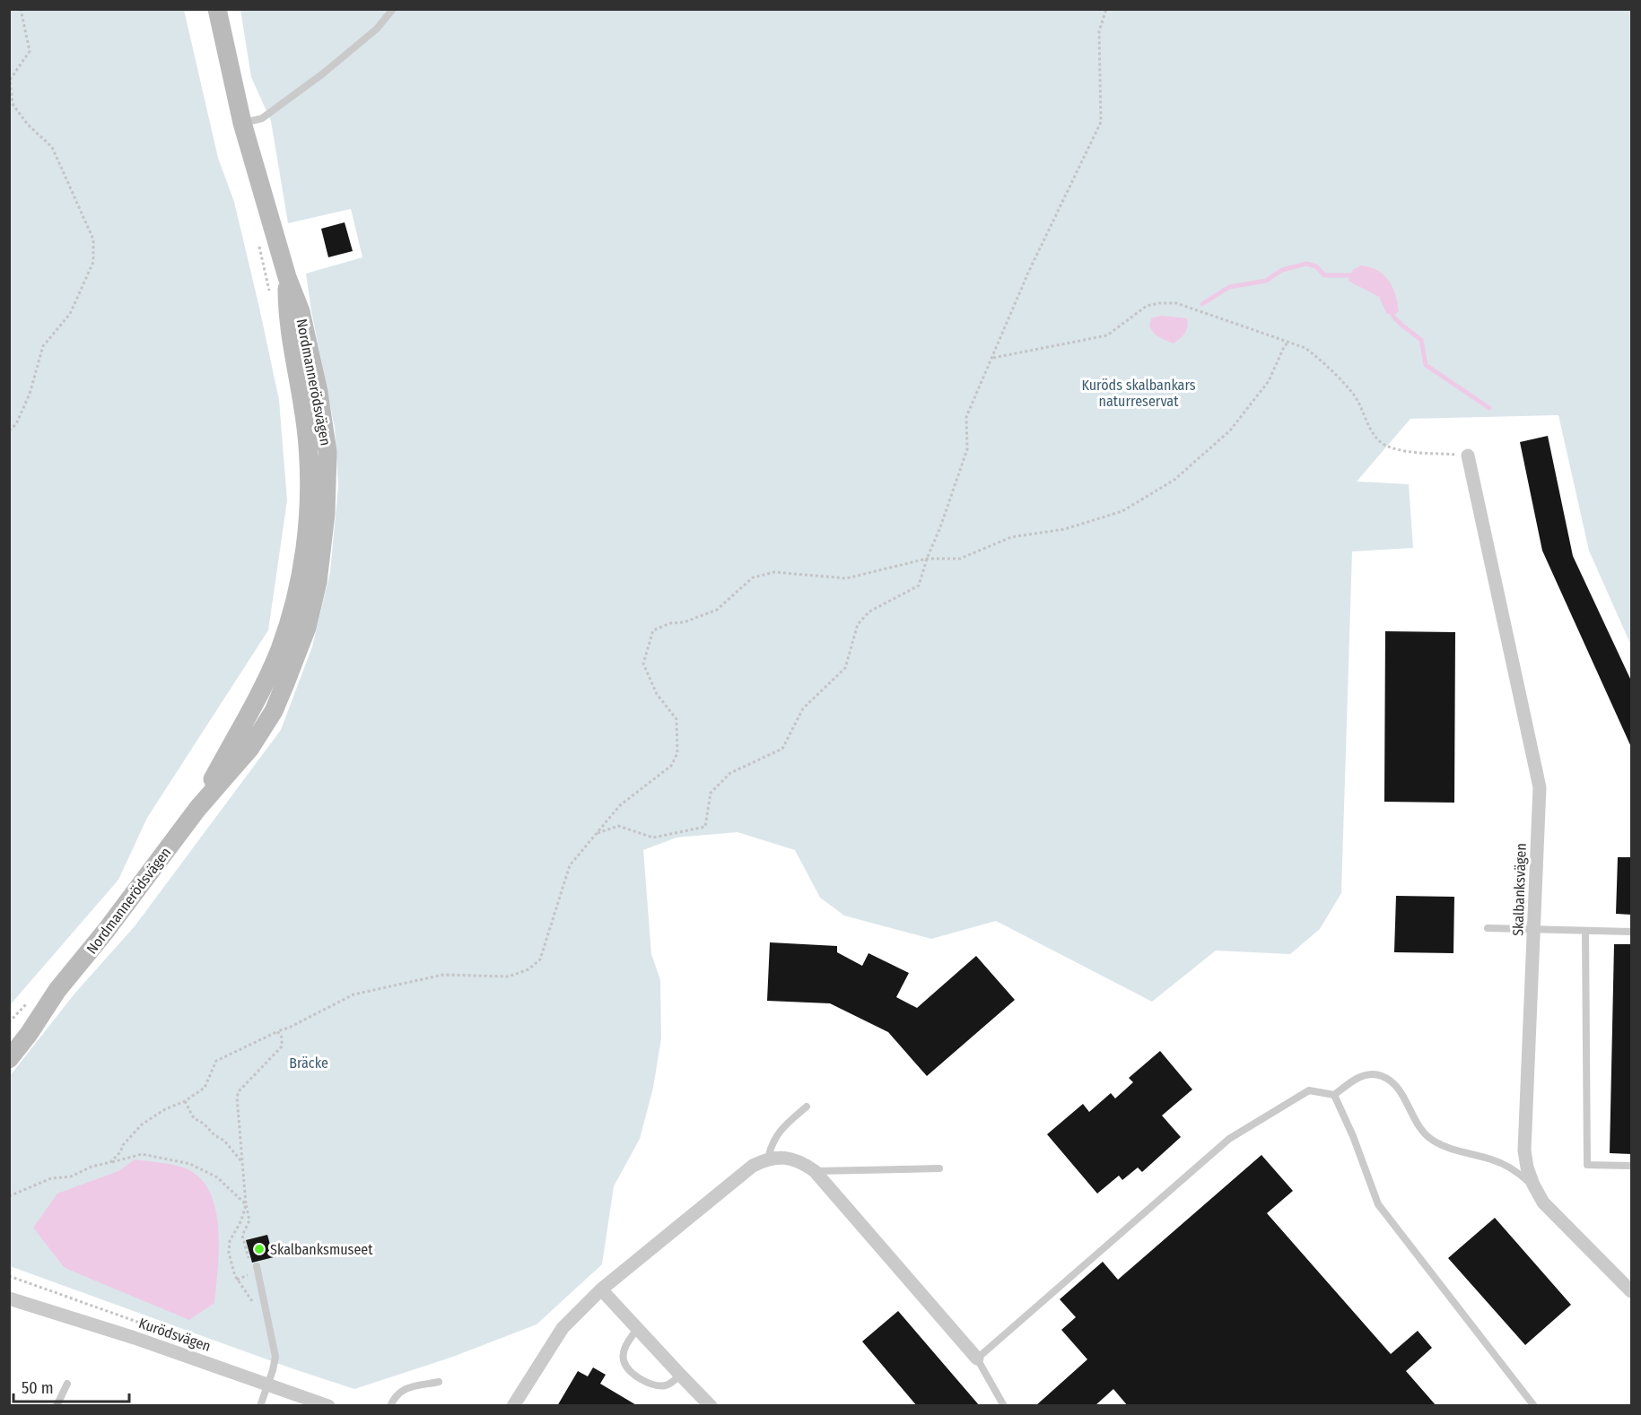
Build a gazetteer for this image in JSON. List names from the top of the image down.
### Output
{
  "streets": {
    "main road": ["Nordmannerödsvägen"],
    "street": ["Skalbanksvägen", "Kurödsvägen"]
  },
  "parks": ["Kuröds skalbankars naturreservat", "Bräcke"],
  "places": ["Skalbanksmuseet"],
  "scale_bar": "50 m"
}
